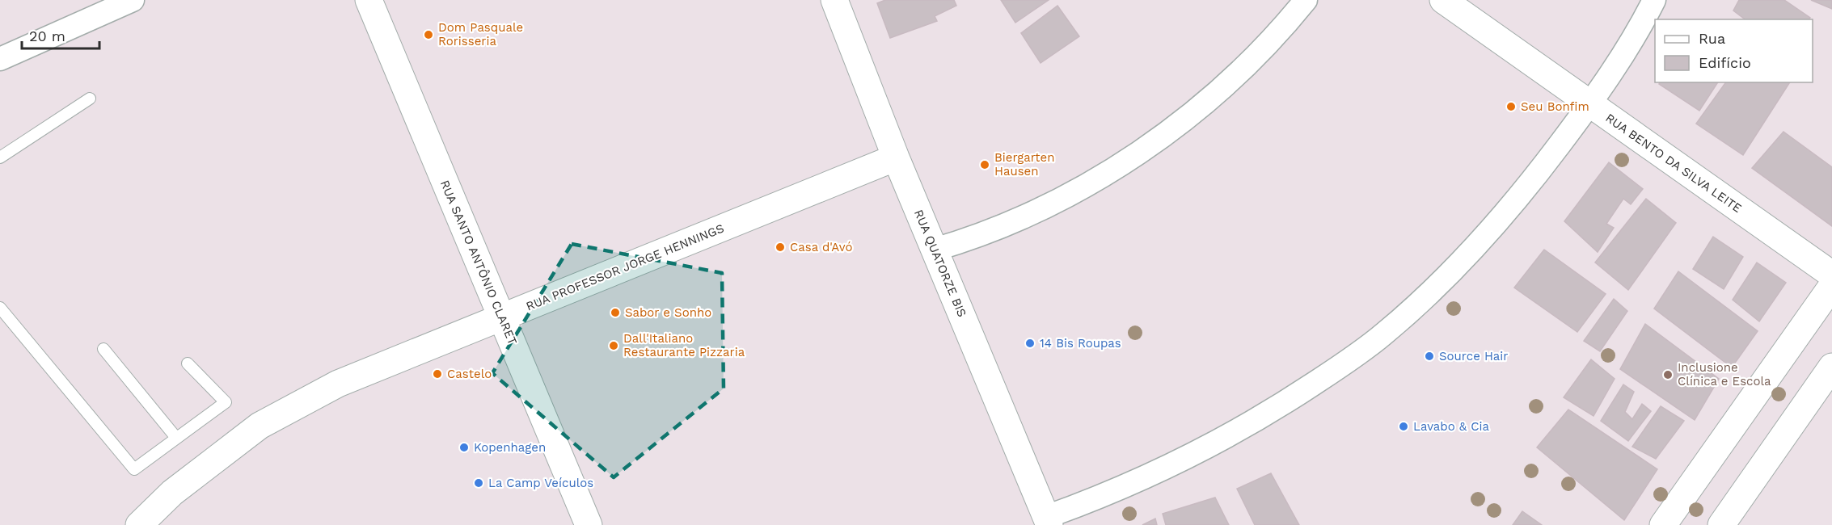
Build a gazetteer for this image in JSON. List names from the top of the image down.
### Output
{
  "streets": {
    "street": [
      "RUA BENTO DA SILVA LEITE",
      "RUA SANTO ANTÔNIO CLARET",
      "RUA QUATORZE BIS",
      "RUA PROFESSOR JORGE HENNINGS"
    ]
  },
  "crossings": [
    ["RUA SANTO ANTÔNIO CLARET", "RUA PROFESSOR JORGE HENNINGS"],
    ["RUA QUATORZE BIS", "RUA PROFESSOR JORGE HENNINGS"]
  ],
  "places": [
    "Dom Pasquale Rorisseria",
    "Seu Bonfim",
    "Biergarten Hausen",
    "Casa d'Avó",
    "Sabor e Sonho",
    "14 Bis Roupas",
    "Dall'Italiano Restaurante Pizzaria",
    "Source Hair",
    "Castelo",
    "Inclusione Clínica e Escola",
    "Lavabo & Cia",
    "Kopenhagen",
    "La Camp Veículos"
  ],
  "legend": ["Rua", "Edifício"],
  "scale_bar": "20 m"
}
